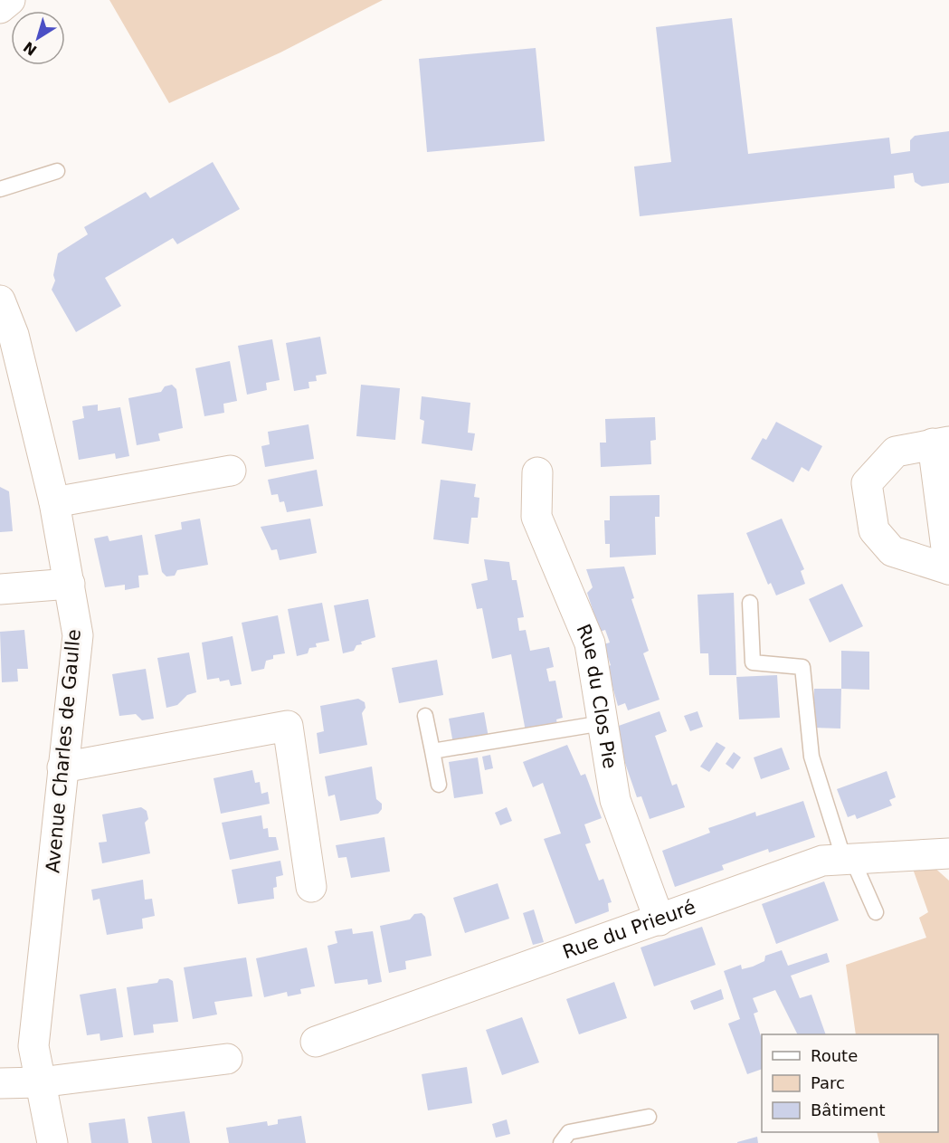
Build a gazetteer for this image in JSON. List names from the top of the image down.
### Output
{
  "streets": {
    "street": ["Rue du Clos Pie", "Avenue Charles de Gaulle", "Rue du Prieuré"]
  },
  "crossings": [
    ["Rue du Clos Pie", "Rue du Prieuré"]
  ],
  "legend": ["Route", "Parc", "Bâtiment"],
  "north": "bottom left"
}
